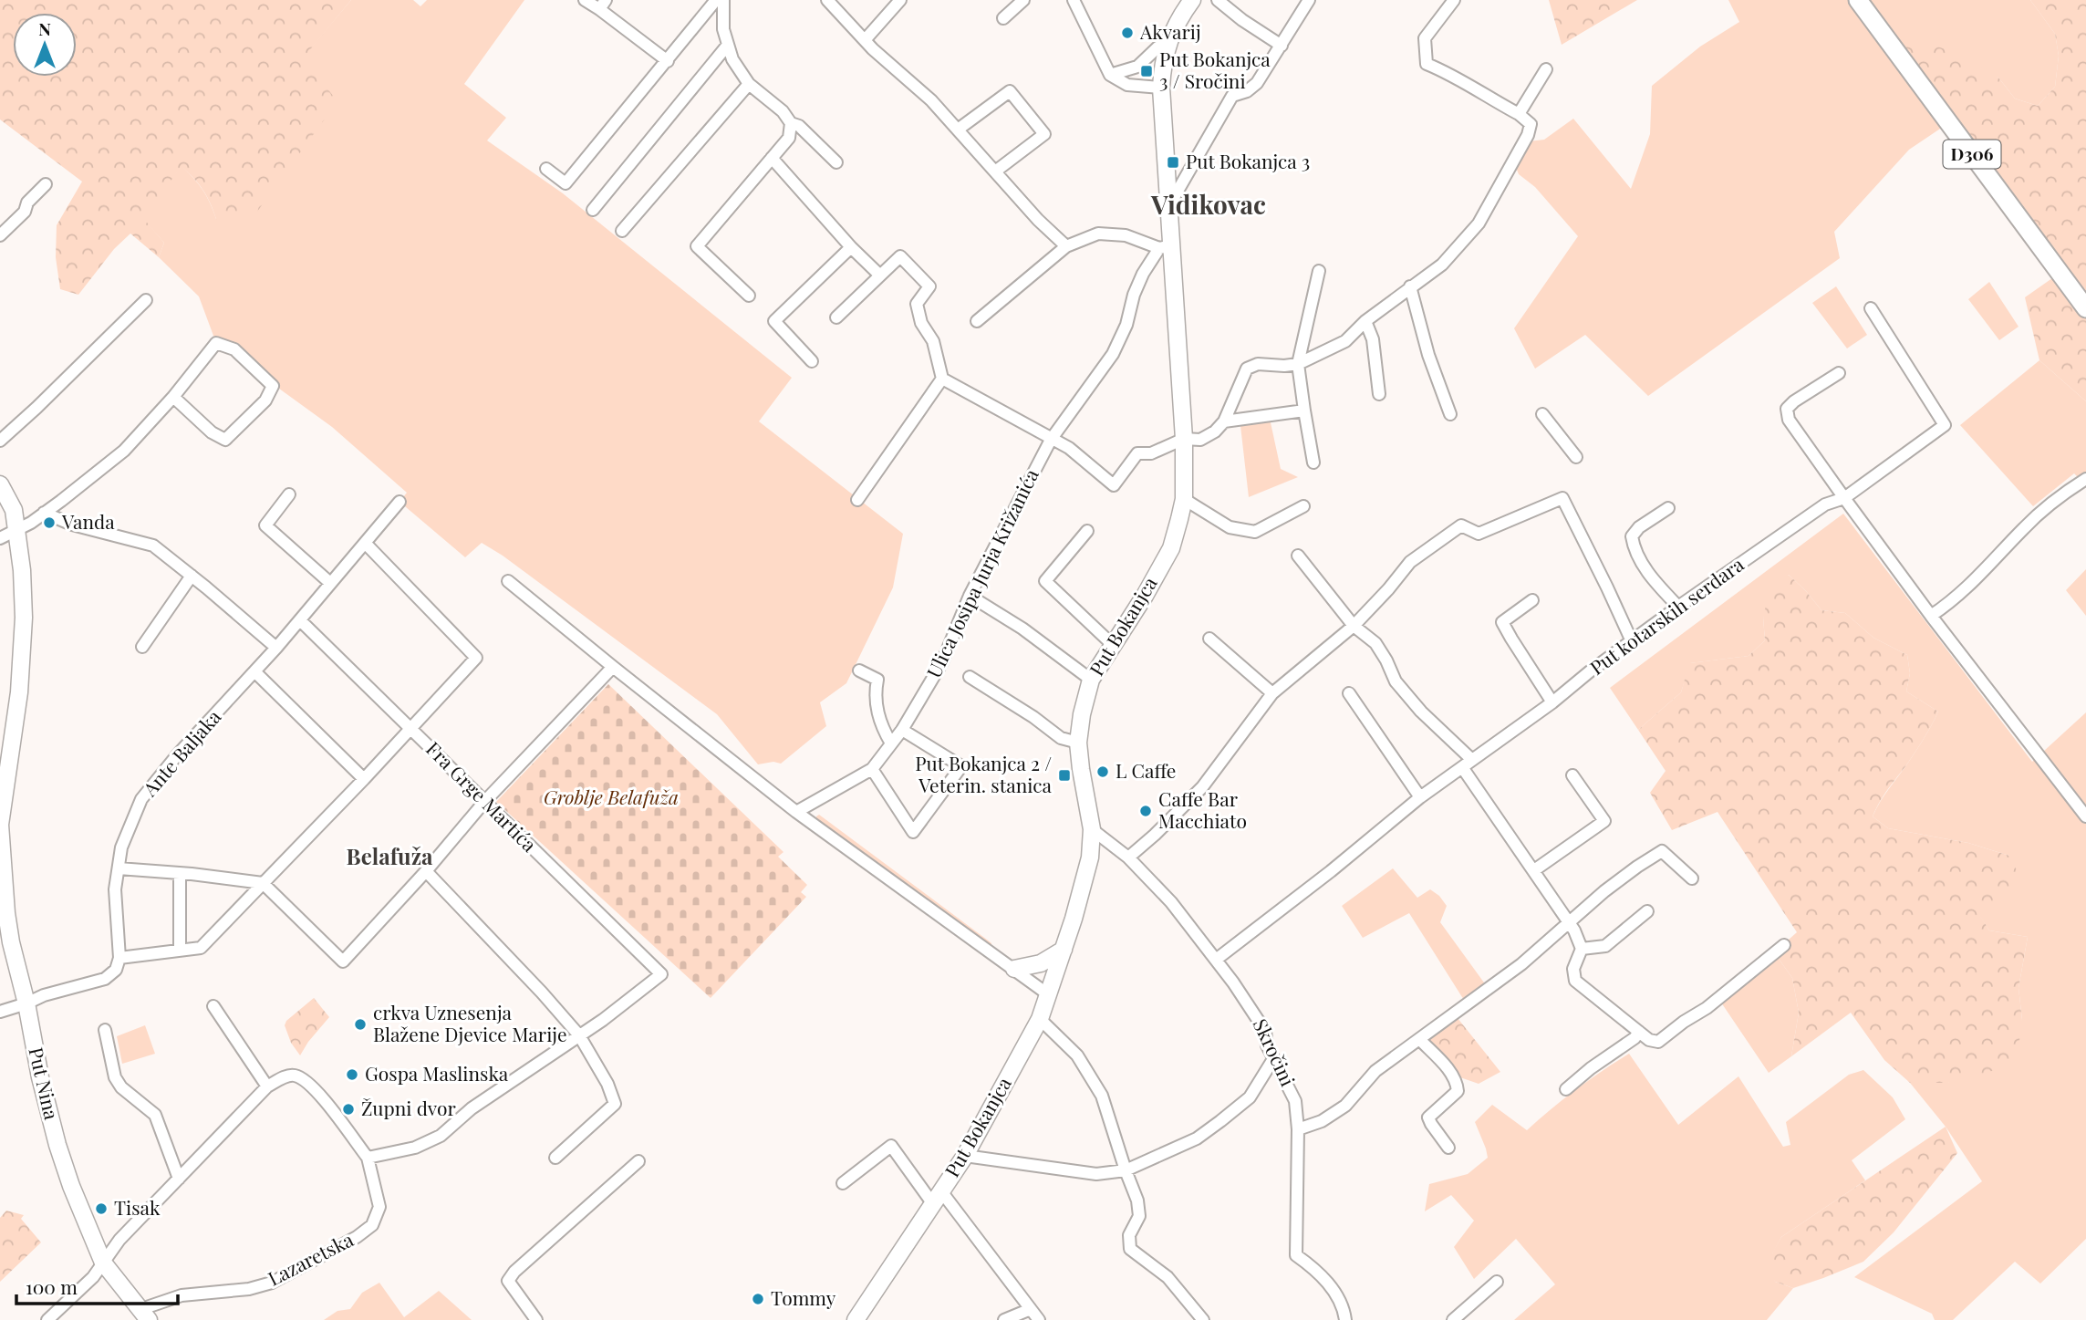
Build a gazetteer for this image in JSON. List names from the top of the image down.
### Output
{
  "streets": {
    "main road": ["D306", "Put Bokanjca", "Put Nina"],
    "street": [
      "Ulica Josipa Jurja Križanića",
      "Put kotarskih serdara",
      "Ante Baljaka",
      "Fra Grge Martića",
      "Skročini",
      "Lazaretska"
    ]
  },
  "crossings": [
    ["Ulica Josipa Jurja Križanića", "Put Bokanjca"],
    ["Put kotarskih serdara", "Skročini"],
    ["Put Bokanjca", "Skročini"],
    ["Ante Baljaka", "Fra Grge Martića"],
    ["Put Nina", "Lazaretska"]
  ],
  "districts": ["Vidikovac", "Belafuža"],
  "parks": ["Groblje Belafuža"],
  "places": {
    "other": [
      "Akvarij",
      "Vanda",
      "L Caffe",
      "Caffe Bar Macchiato",
      "crkva Uznesenja Blažene Djevice Marije",
      "Gospa Maslinska",
      "Župni dvor",
      "Tisak",
      "Tommy"
    ],
    "transit": ["Put Bokanjca 3 / Sročini", "Put Bokanjca 3", "Put Bokanjca 2 / Veterin. stanica"]
  },
  "scale_bar": "100 m",
  "north": "top"
}
